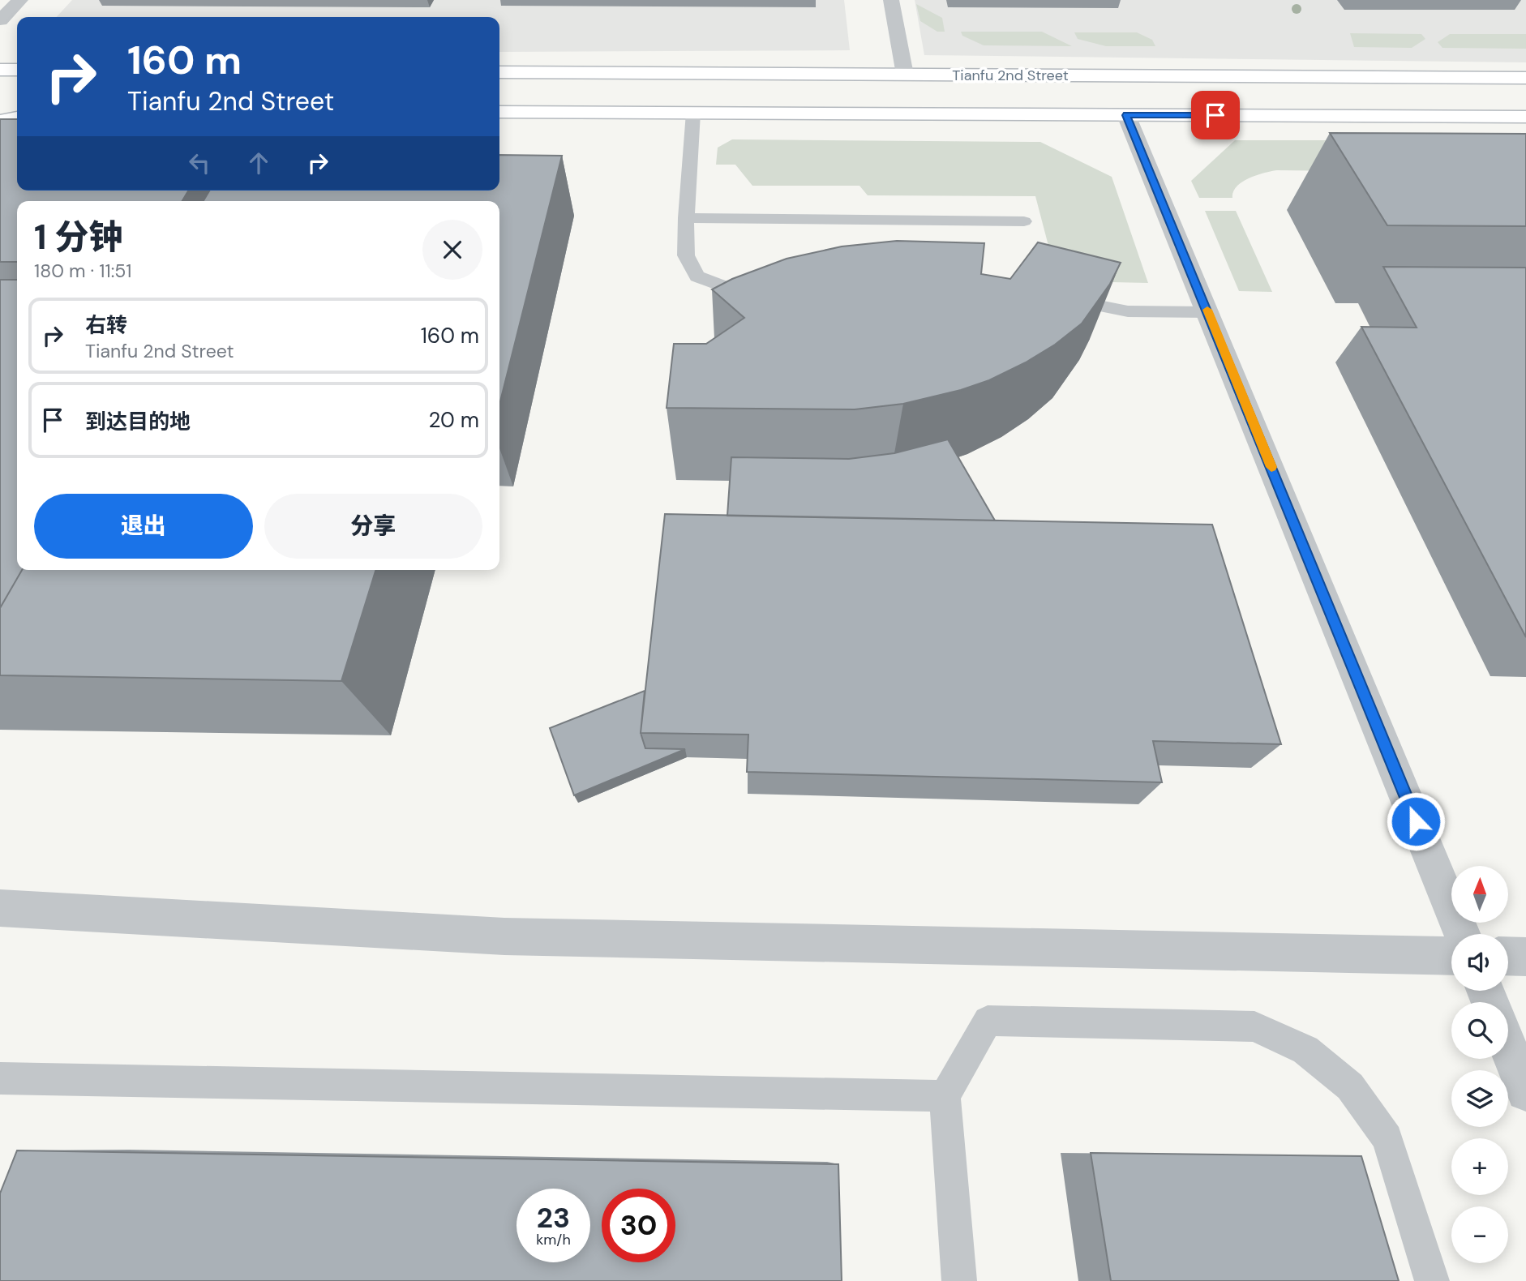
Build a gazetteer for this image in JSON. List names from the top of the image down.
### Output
{
  "streets": {
    "main road": ["Tianfu 2nd Street"]
  },
  "north": "top",
  "page": {
    "turn": ["160 m", "Tianfu 2nd Street"],
    "heading": ["1 分钟", "180 m · 11:51"],
    "list": [
      {
        "name": "右转",
        "note": "Tianfu 2nd Street",
        "value": "160 m"
      },
      {
        "name": "到达目的地",
        "value": "20 m"
      }
    ],
    "buttons": ["退出", "分享"],
    "map_buttons": ["+", "−"],
    "speed": "23 km/h",
    "limit": "30"
  }
}
